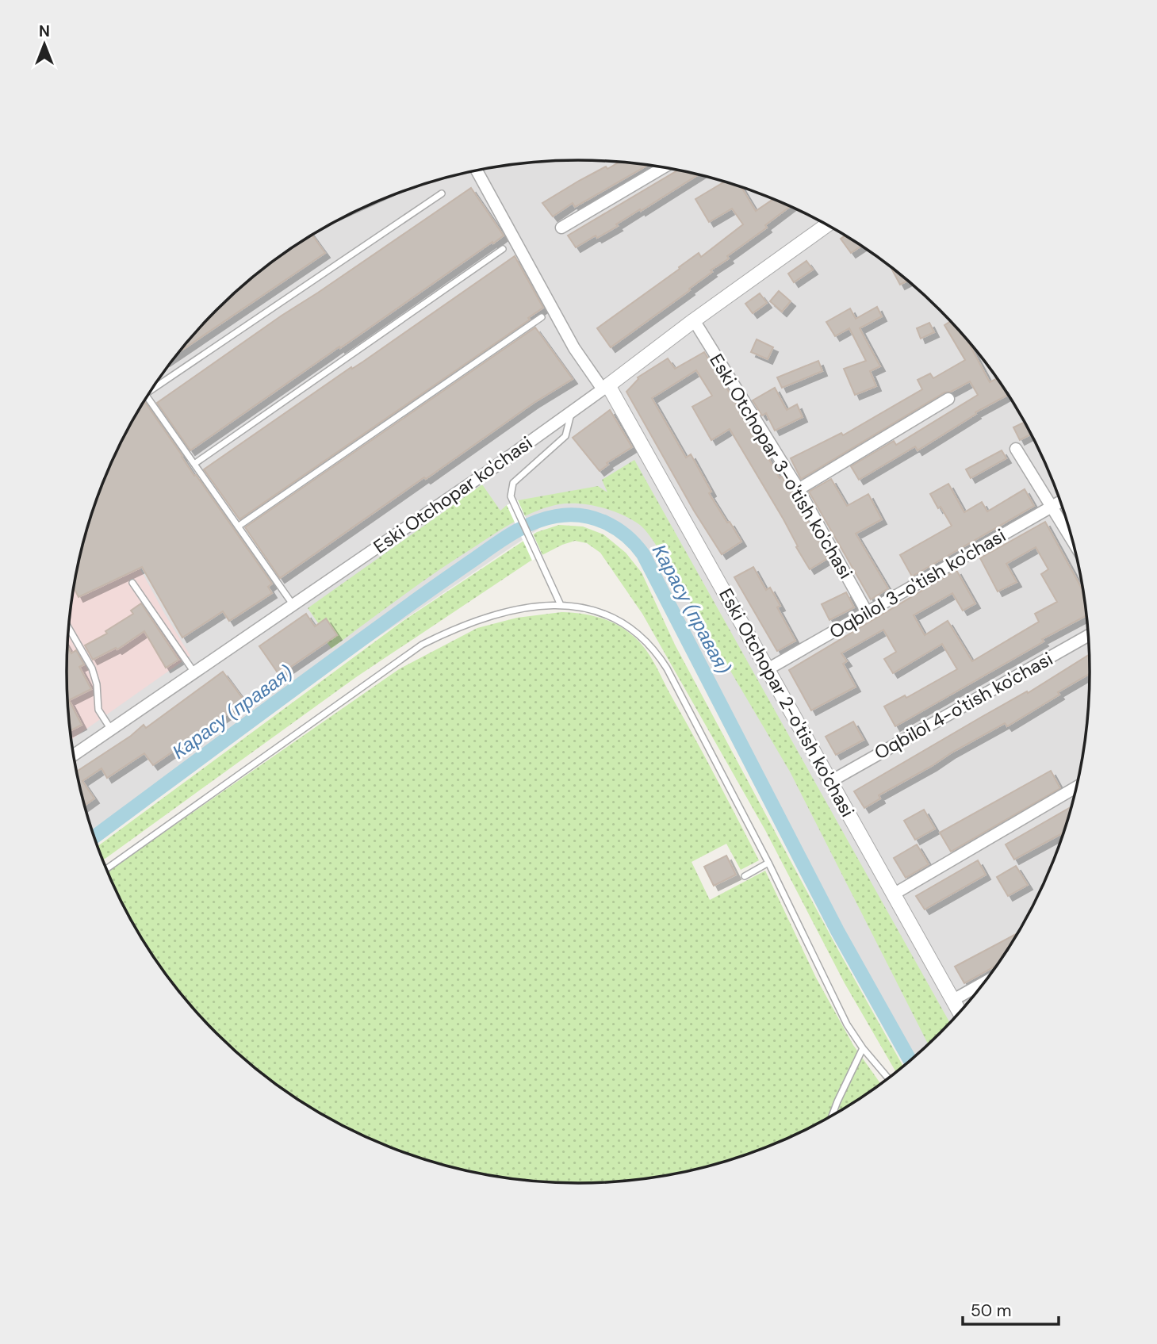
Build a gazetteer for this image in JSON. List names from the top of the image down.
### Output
{
  "streets": {
    "street": [
      "Eski Otchopar 3-o'tish ko'chasi",
      "Eski Otchopar ko'chasi",
      "Oqbilol 3-o'tish ko'chasi",
      "Eski Otchopar 2-o'tish ko'chasi",
      "Oqbilol 4-o'tish ko'chasi"
    ]
  },
  "crossings": [
    ["Eski Otchopar 3-o'tish ko'chasi", "Eski Otchopar ko'chasi"],
    ["Eski Otchopar 3-o'tish ko'chasi", "Oqbilol 3-o'tish ko'chasi"],
    ["Eski Otchopar ko'chasi", "Eski Otchopar 2-o'tish ko'chasi"],
    ["Oqbilol 3-o'tish ko'chasi", "Eski Otchopar 2-o'tish ko'chasi"],
    ["Eski Otchopar 2-o'tish ko'chasi", "Oqbilol 4-o'tish ko'chasi"]
  ],
  "water": ["Карасу (правая)"],
  "scale_bar": "50 m",
  "north": "top"
}
